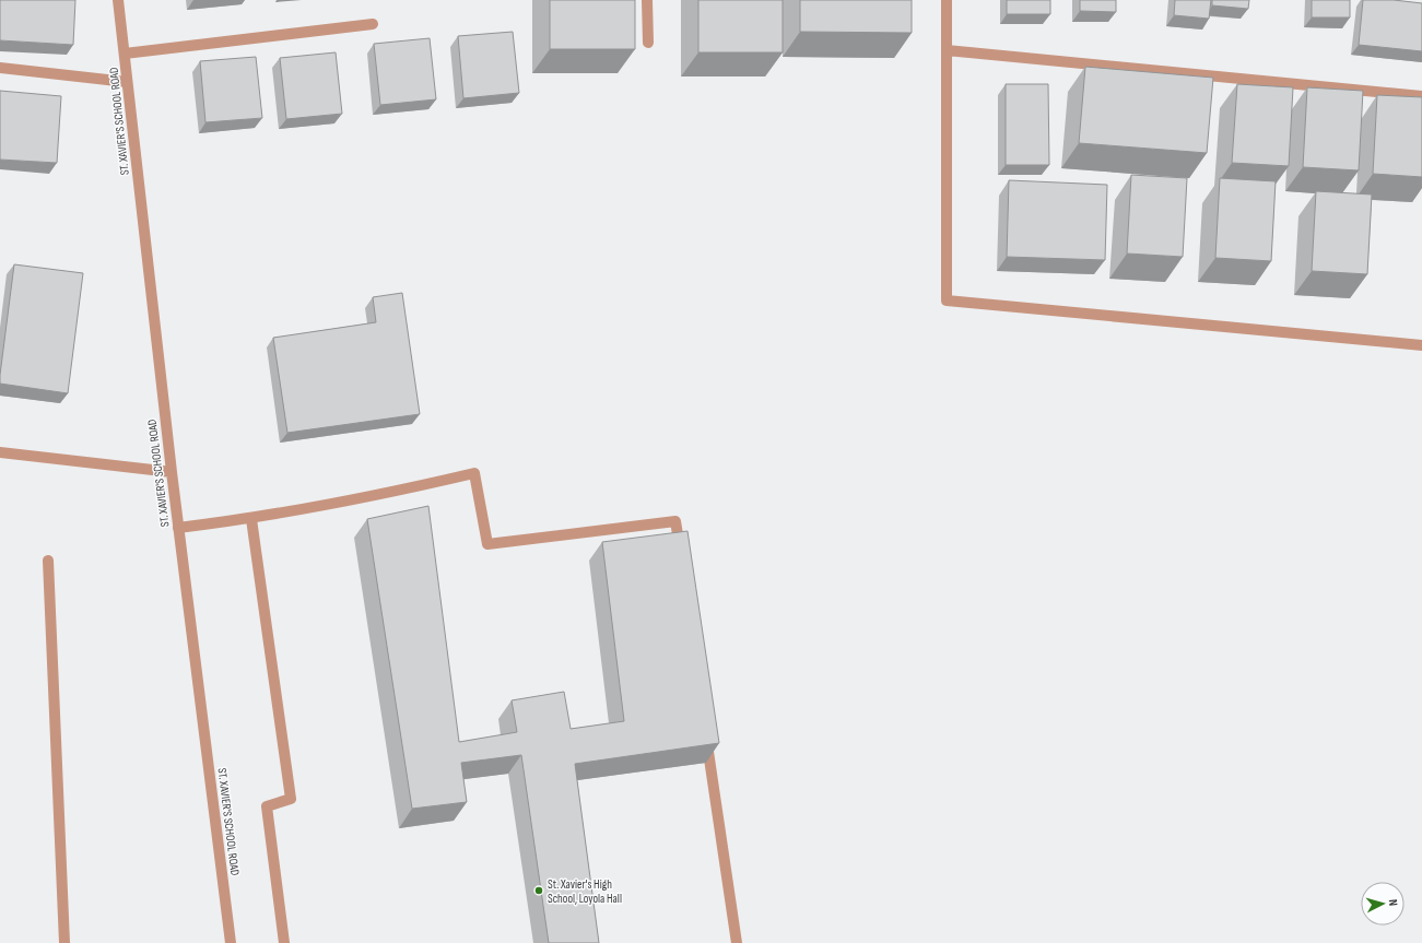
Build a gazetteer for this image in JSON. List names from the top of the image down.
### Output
{
  "streets": {
    "street": ["ST. XAVIER'S SCHOOL ROAD"]
  },
  "places": ["St. Xavier's High School, Loyola Hall"],
  "north": "right"
}
